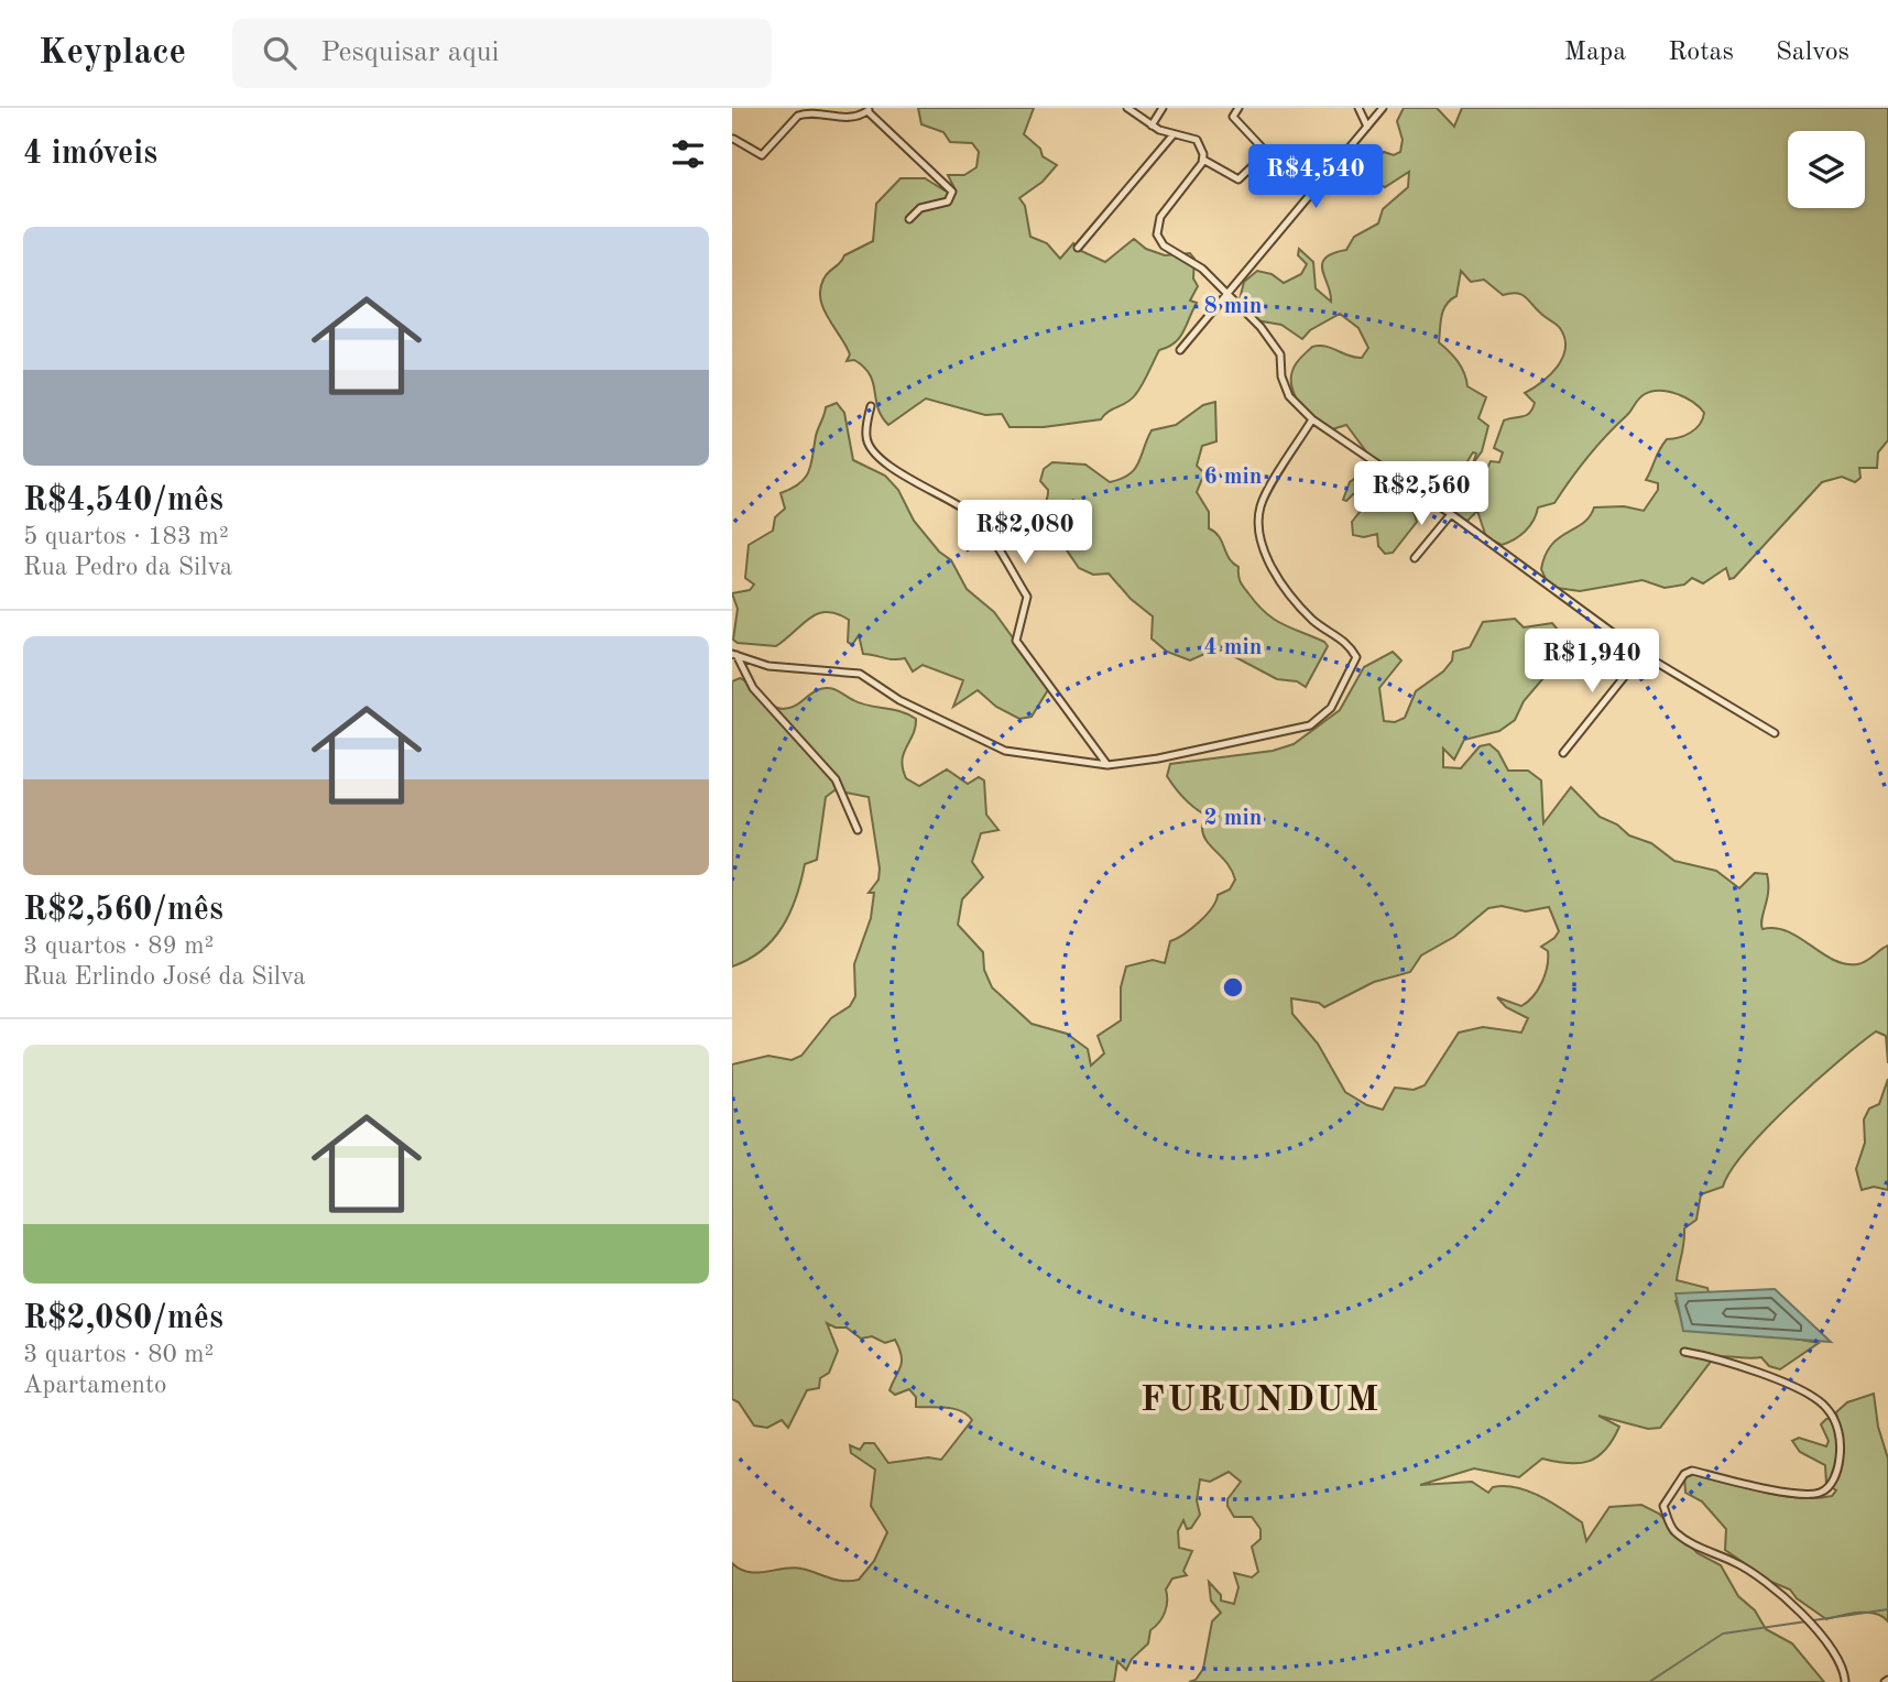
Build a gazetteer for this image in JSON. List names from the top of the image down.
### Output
{
  "districts": ["FURUNDUM"],
  "page": {
    "header": "Keyplace",
    "search": "Pesquisar aqui",
    "nav": ["Mapa", "Rotas", "Salvos"],
    "heading": "4 imóveis",
    "price": [
      "R$4,540",
      "R$2,560",
      "R$2,080",
      "R$1,940"
    ],
    "list": [
      {
        "name": "R$4,540/mês",
        "note": "5 quartos · 183 m² · Rua Pedro da Silva"
      },
      {
        "name": "R$2,560/mês",
        "note": "3 quartos · 89 m² · Rua Erlindo José da Silva"
      },
      {
        "name": "R$2,080/mês",
        "note": "3 quartos · 80 m² · Apartamento"
      }
    ]
  },
  "rings": [
    "8 min",
    "6 min",
    "4 min",
    "2 min"
  ]
}
